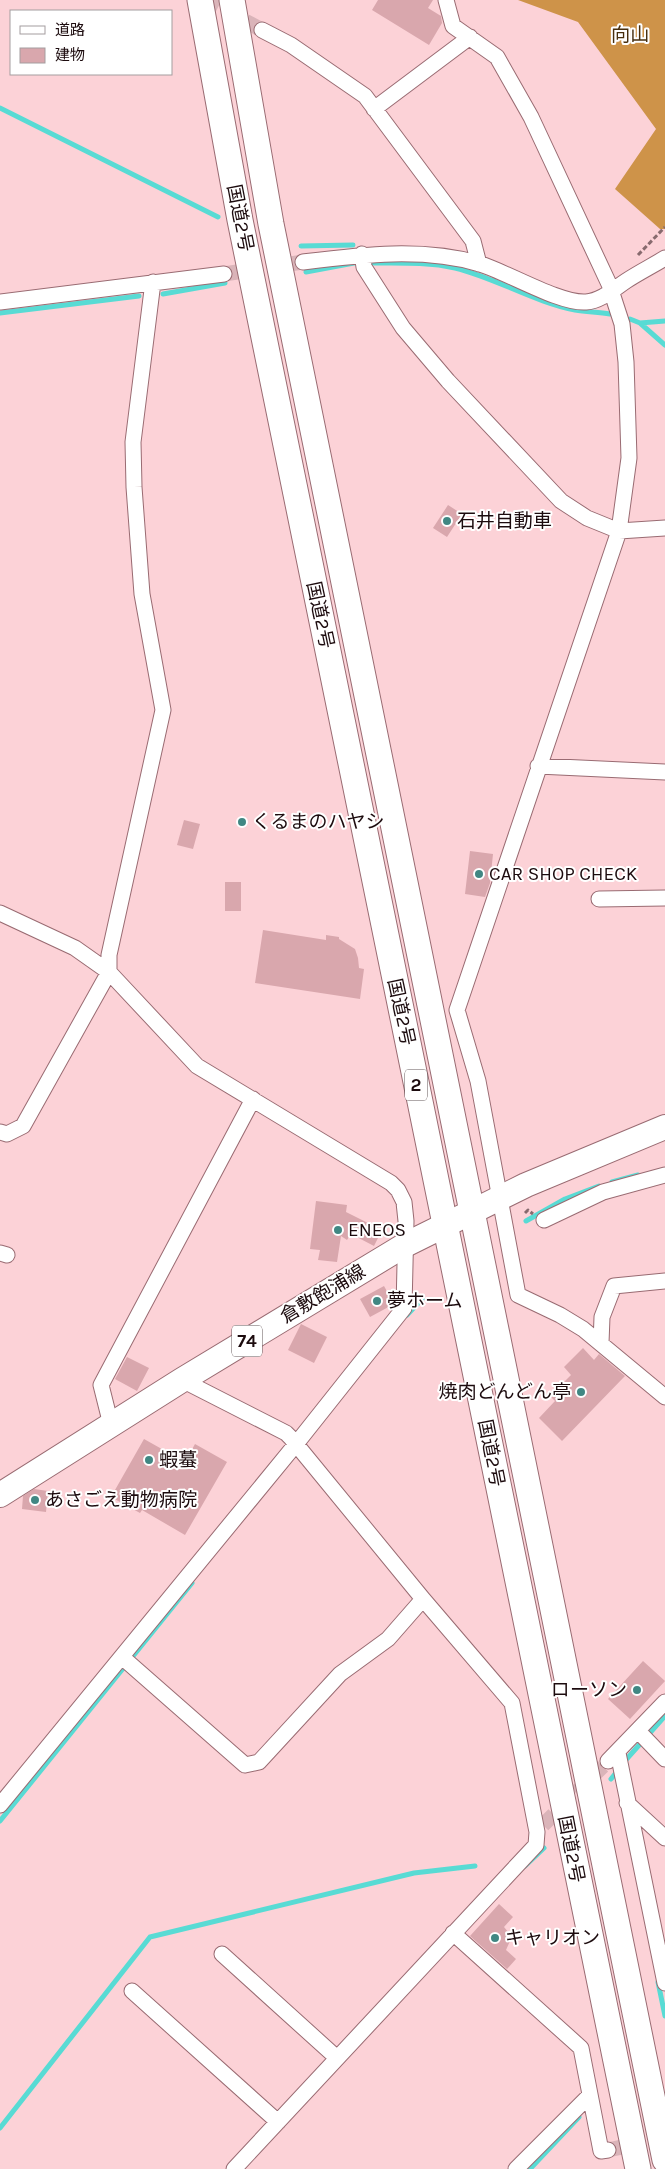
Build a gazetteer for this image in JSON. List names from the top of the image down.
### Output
{
  "streets": {
    "highway": ["国道2号", "2"],
    "main road": ["倉敷飽浦線", "74"]
  },
  "crossings": [
    ["国道2号", "倉敷飽浦線"]
  ],
  "parks": ["向山"],
  "places": [
    "石井自動車",
    "くるまのハヤシ",
    "CAR SHOP CHECK",
    "ENEOS",
    "夢ホーム",
    "焼肉どんどん亭",
    "蝦蟇",
    "あさごえ動物病院",
    "ローソン",
    "キャリオン"
  ],
  "legend": ["道路", "建物"]
}
